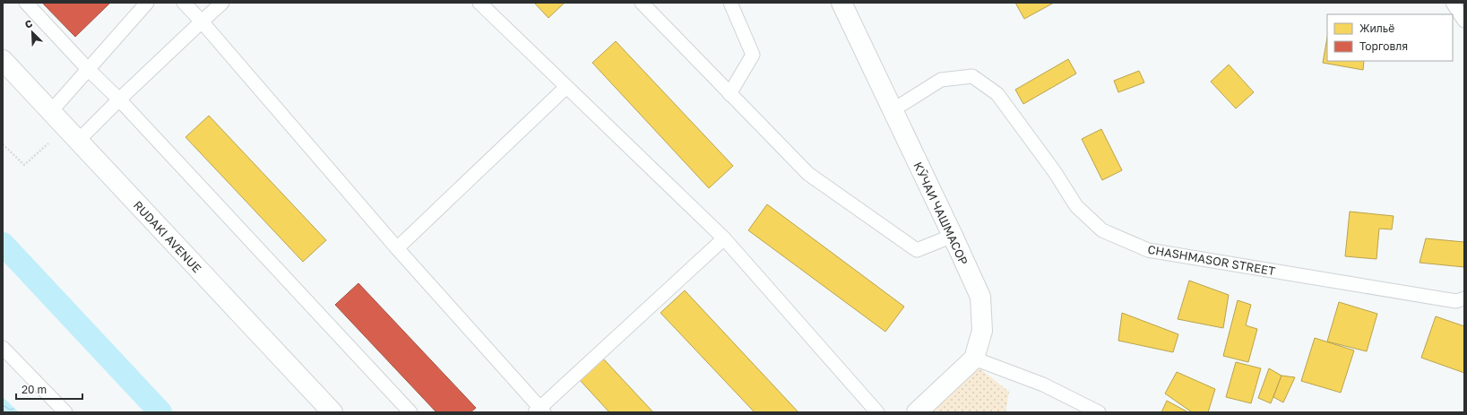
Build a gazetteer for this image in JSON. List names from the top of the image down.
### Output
{
  "streets": {
    "main road": ["КӮЧАИ ЧАШМАСОР", "RUDAKI AVENUE"],
    "lane": ["CHASHMASOR STREET"]
  },
  "crossings": [
    ["КӮЧАИ ЧАШМАСОР", "CHASHMASOR STREET"]
  ],
  "legend": ["Жильё", "Торговля"],
  "scale_bar": "20 m",
  "north": "top left"
}
